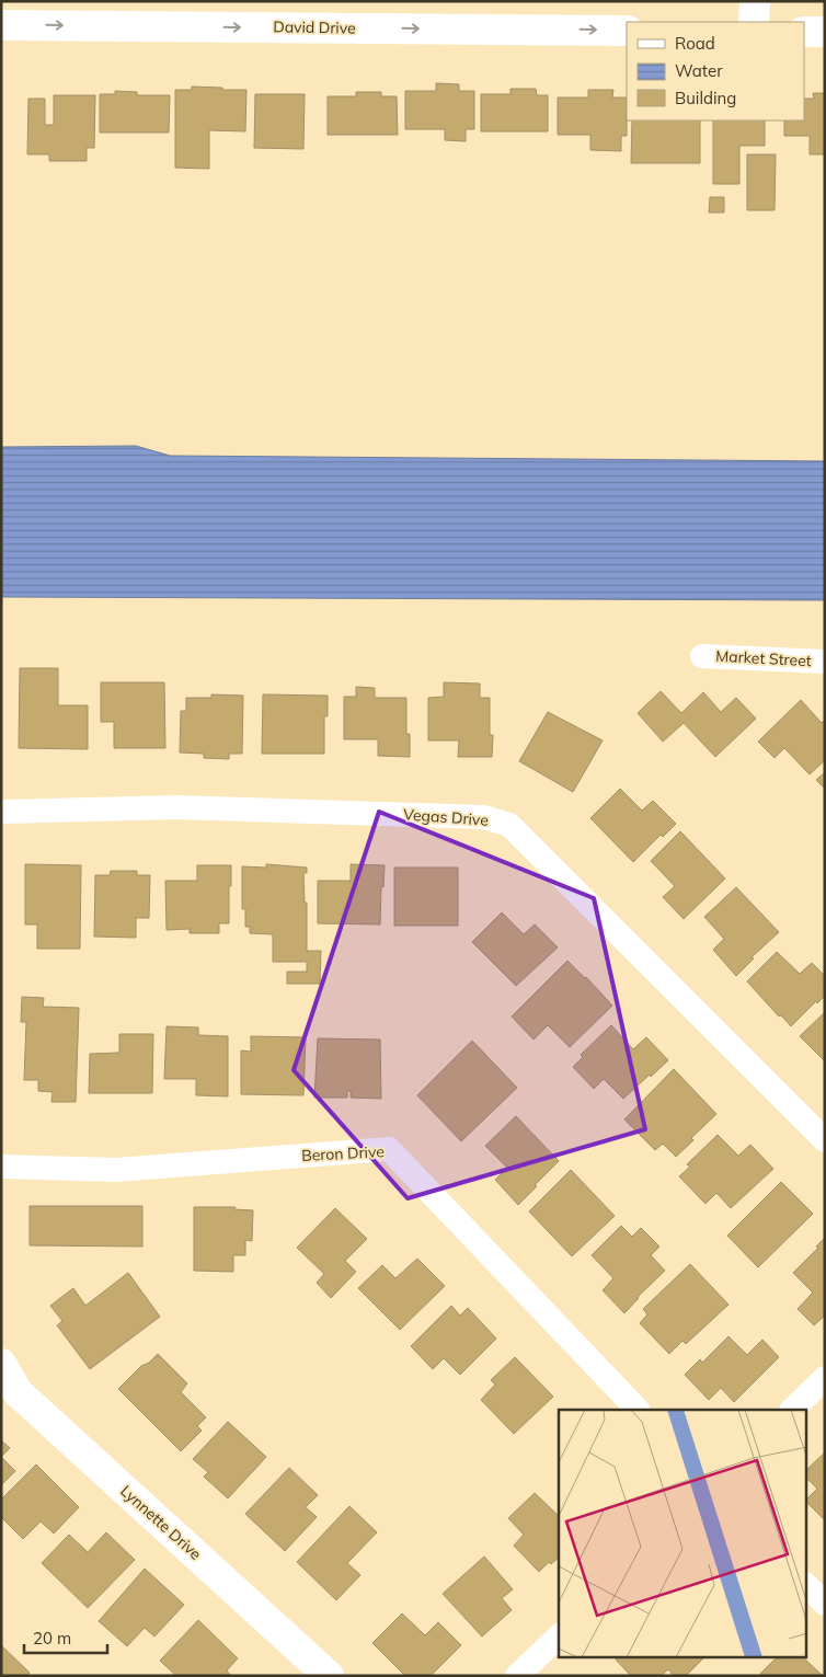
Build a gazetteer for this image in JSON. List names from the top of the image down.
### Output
{
  "streets": {
    "main road": ["David Drive", "Lynnette Drive"],
    "street": ["Market Street", "Vegas Drive", "Beron Drive"]
  },
  "one_way": ["David Drive"],
  "legend": ["Road", "Water", "Building"],
  "scale_bar": "20 m"
}
